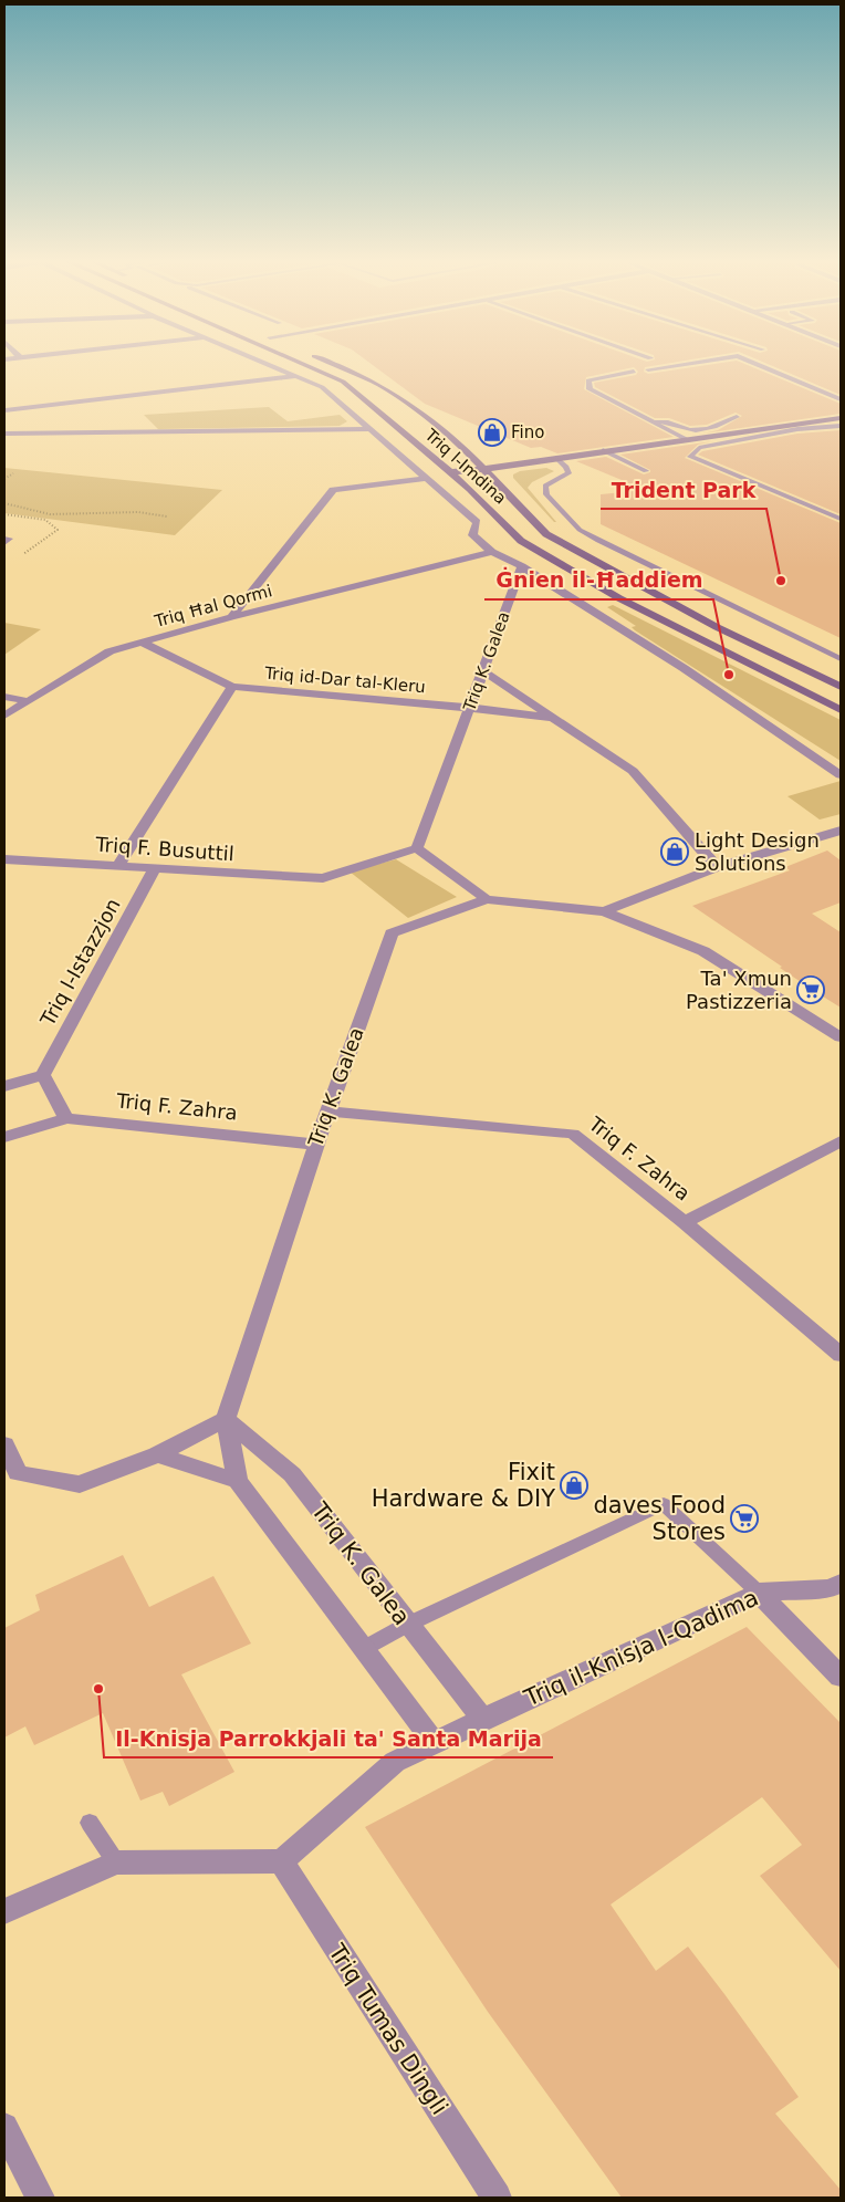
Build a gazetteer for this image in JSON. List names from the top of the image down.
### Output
{
  "streets": {
    "main road": ["Triq l-Imdina"],
    "street": [
      "Triq Ħal Qormi",
      "Triq K. Galea",
      "Triq id-Dar tal-Kleru",
      "Triq F. Busuttil",
      "Triq l-Istazzjon",
      "Triq F. Zahra",
      "Triq il-Knisja l-Qadima",
      "Triq Tumas Dingli"
    ]
  },
  "crossings": [
    ["Triq Ħal Qormi", "Triq id-Dar tal-Kleru"],
    ["Triq K. Galea", "Triq id-Dar tal-Kleru"],
    ["Triq K. Galea", "Triq F. Busuttil"],
    ["Triq K. Galea", "Triq F. Zahra"],
    ["Triq K. Galea", "Triq il-Knisja l-Qadima"],
    ["Triq F. Busuttil", "Triq l-Istazzjon"],
    ["Triq il-Knisja l-Qadima", "Triq Tumas Dingli"]
  ],
  "places": {
    "shop": ["Fino", "Light Design Solutions", "Fixit Hardware & DIY"],
    "other": ["Trident Park", "Ġnien il-Ħaddiem", "Il-Knisja Parrokkjali ta' Santa Marija"],
    "supermarket": ["Ta' Xmun Pastizzeria", "daves Food Stores"]
  }
}
